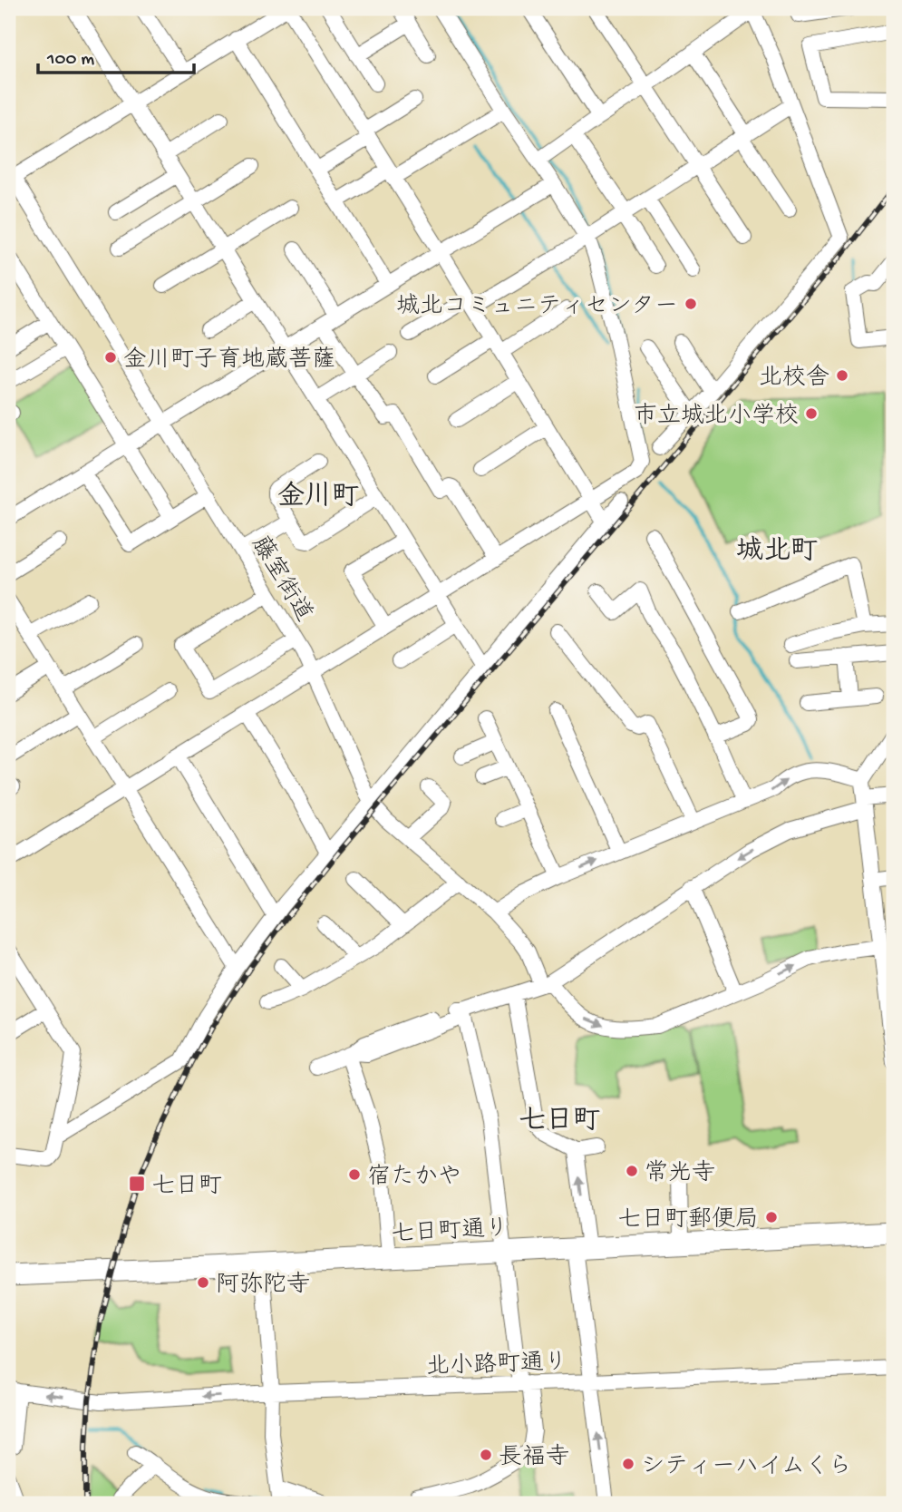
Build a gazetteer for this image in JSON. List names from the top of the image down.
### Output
{
  "streets": {
    "highway": ["七日町通り"],
    "street": ["藤室街道", "北小路町通り"]
  },
  "districts": ["金川町", "城北町", "七日町"],
  "places": {
    "other": [
      "城北コミュニティセンター",
      "金川町子育地蔵菩薩",
      "北校舎",
      "市立城北小学校",
      "常光寺",
      "宿たかや",
      "七日町郵便局",
      "阿弥陀寺",
      "長福寺",
      "シティーハイムくら"
    ],
    "transit": ["七日町"]
  },
  "scale_bar": "100 m"
}
